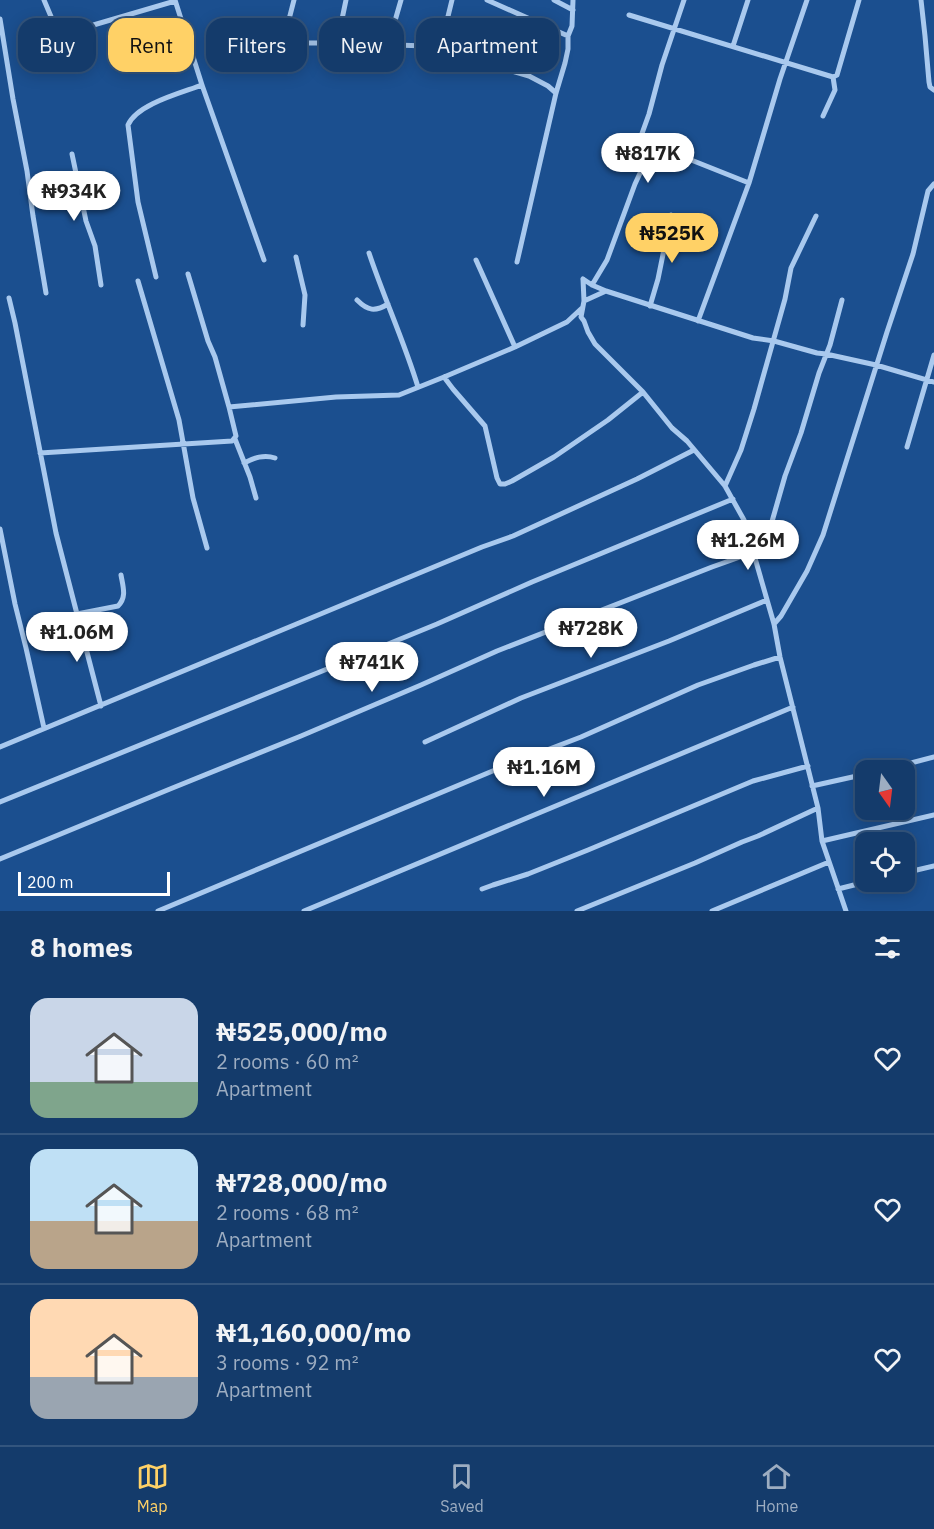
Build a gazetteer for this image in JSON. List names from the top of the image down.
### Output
{
  "scale_bar": "200 m",
  "north": "bottom",
  "page": {
    "chip": [
      "Buy",
      "Rent",
      "Filters",
      "New",
      "Apartment"
    ],
    "price": [
      "₦817K",
      "₦934K",
      "₦525K",
      "₦1.26M",
      "₦728K",
      "₦1.06M",
      "₦741K",
      "₦1.16M"
    ],
    "scale": "200 m",
    "heading": "8 homes",
    "list": [
      {
        "name": "₦525,000/mo",
        "note": "2 rooms · 60 m² · Apartment"
      },
      {
        "name": "₦728,000/mo",
        "note": "2 rooms · 68 m² · Apartment"
      },
      {
        "name": "₦1,160,000/mo",
        "note": "3 rooms · 92 m² · Apartment"
      }
    ],
    "tabs": ["Map", "Saved", "Home"]
  }
}
